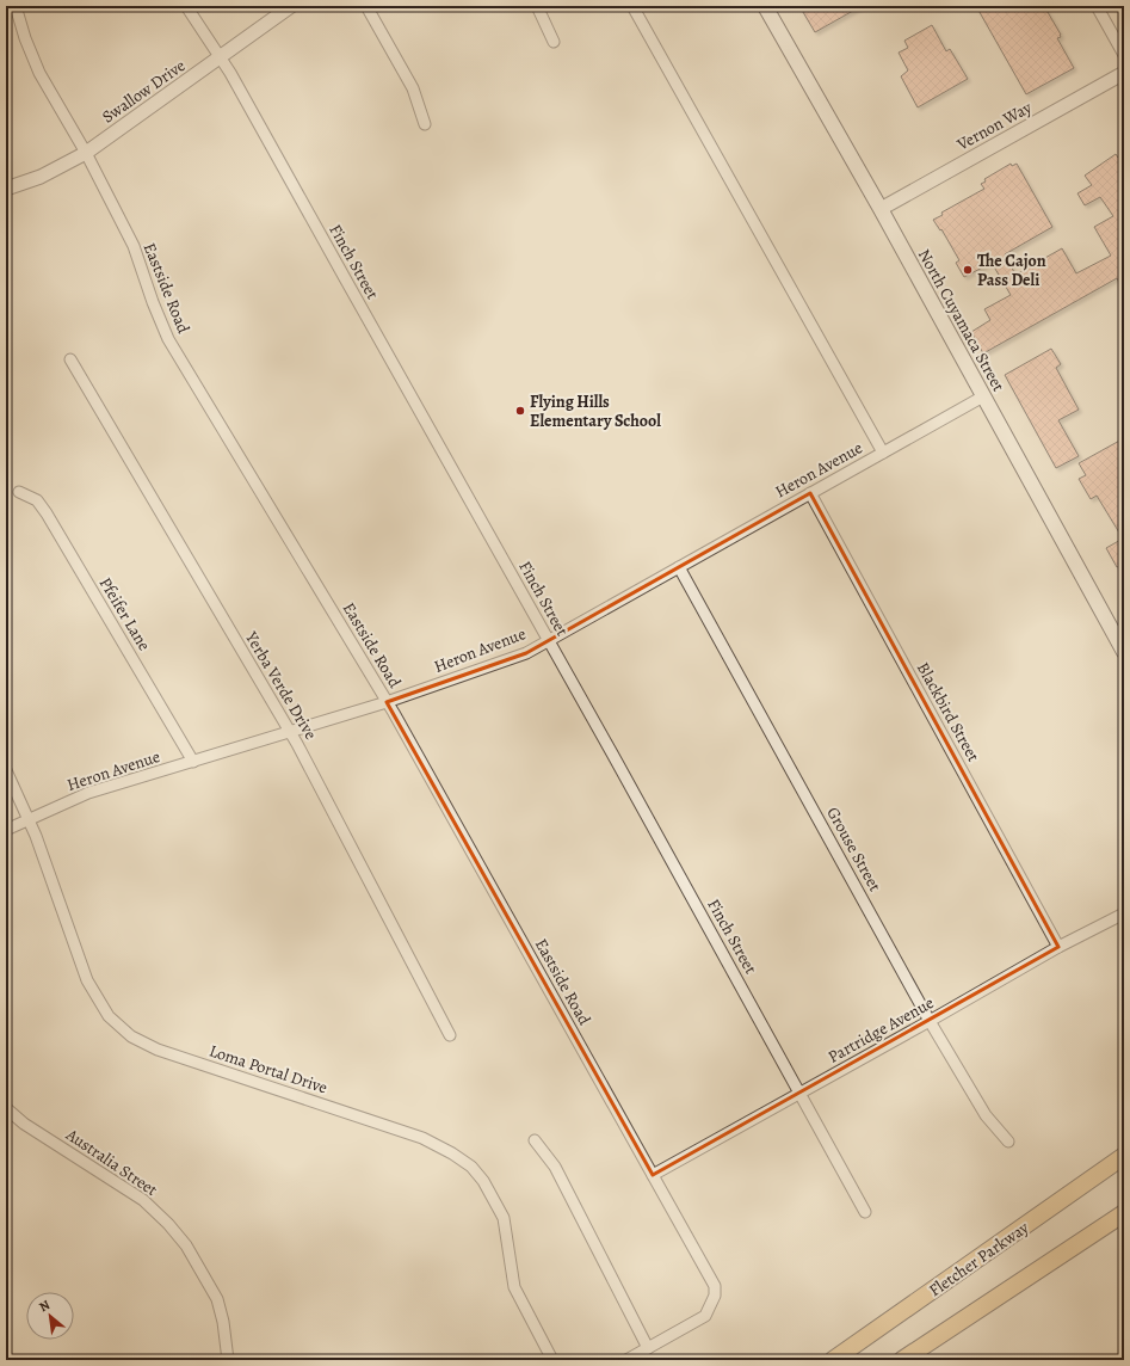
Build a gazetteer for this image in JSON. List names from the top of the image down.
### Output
{
  "streets": {
    "main road": ["North Cuyamaca Street", "Fletcher Parkway"],
    "street": [
      "Swallow Drive",
      "Vernon Way",
      "Finch Street",
      "Eastside Road",
      "Heron Avenue",
      "Pfeifer Lane",
      "Yerba Verde Drive",
      "Blackbird Street",
      "Grouse Street",
      "Partridge Avenue",
      "Loma Portal Drive",
      "Australia Street"
    ]
  },
  "crossings": [
    ["Swallow Drive", "Finch Street"],
    ["Swallow Drive", "Eastside Road"],
    ["Vernon Way", "North Cuyamaca Street"],
    ["Finch Street", "Heron Avenue"],
    ["Finch Street", "Partridge Avenue"],
    ["Eastside Road", "Heron Avenue"],
    ["Eastside Road", "Partridge Avenue"],
    ["North Cuyamaca Street", "Heron Avenue"],
    ["Heron Avenue", "Pfeifer Lane"],
    ["Heron Avenue", "Yerba Verde Drive"],
    ["Heron Avenue", "Blackbird Street"],
    ["Heron Avenue", "Grouse Street"],
    ["Heron Avenue", "Loma Portal Drive"],
    ["Blackbird Street", "Partridge Avenue"],
    ["Grouse Street", "Partridge Avenue"]
  ],
  "places": ["The Cajon Pass Deli", "Flying Hills Elementary School"],
  "north": "top left"
}
